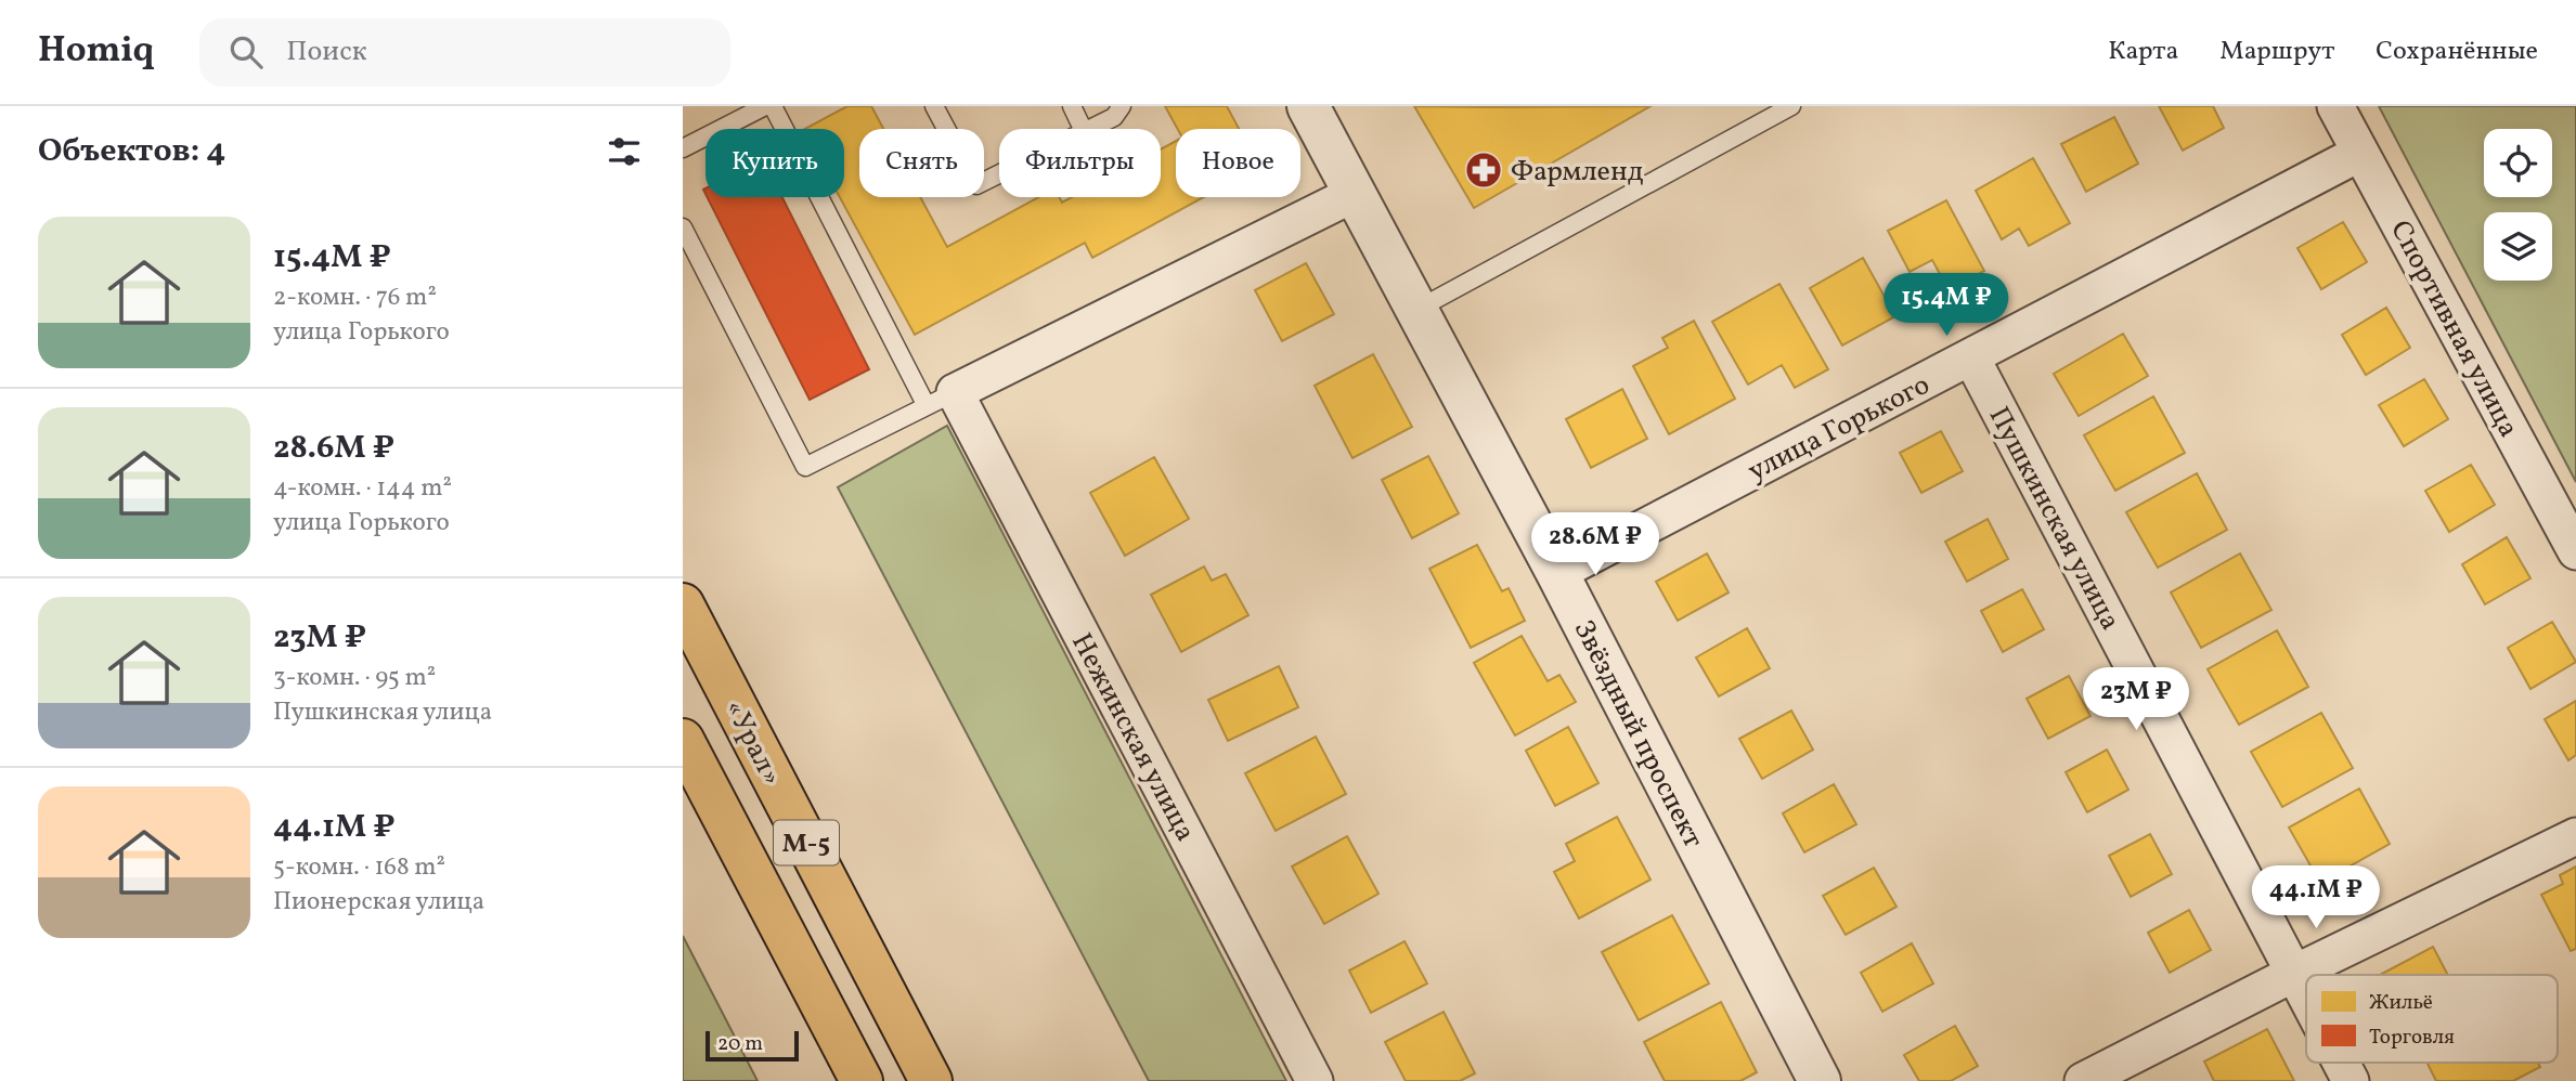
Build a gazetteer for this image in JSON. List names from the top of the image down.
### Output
{
  "streets": {
    "main road": ["«Урал»", "М-5"],
    "street": [
      "Спортивная улица",
      "улица Горького",
      "Пушкинская улица",
      "Звёздный проспект",
      "Нежинская улица"
    ]
  },
  "crossings": [
    ["Спортивная улица", "улица Горького"],
    ["улица Горького", "Пушкинская улица"],
    ["улица Горького", "Звёздный проспект"]
  ],
  "places": {
    "pharmacy": ["Фармленд"]
  },
  "legend": ["Жильё", "Торговля"],
  "scale_bar": "20 m",
  "page": {
    "header": "Homiq",
    "search": "Поиск",
    "nav": ["Карта", "Маршрут", "Сохранённые"],
    "heading": "Объектов: 4",
    "chip": [
      "Купить",
      "Снять",
      "Фильтры",
      "Новое"
    ],
    "list": [
      {
        "name": "15.4M ₽",
        "note": "2-комн. · 76 m² · улица Горького"
      },
      {
        "name": "28.6M ₽",
        "note": "4-комн. · 144 m² · улица Горького"
      },
      {
        "name": "23M ₽",
        "note": "3-комн. · 95 m² · Пушкинская улица"
      },
      {
        "name": "44.1M ₽",
        "note": "5-комн. · 168 m² · Пионерская улица"
      }
    ],
    "price": [
      "15.4M ₽",
      "28.6M ₽",
      "23M ₽",
      "44.1M ₽"
    ],
    "scale": "20 m"
  }
}
